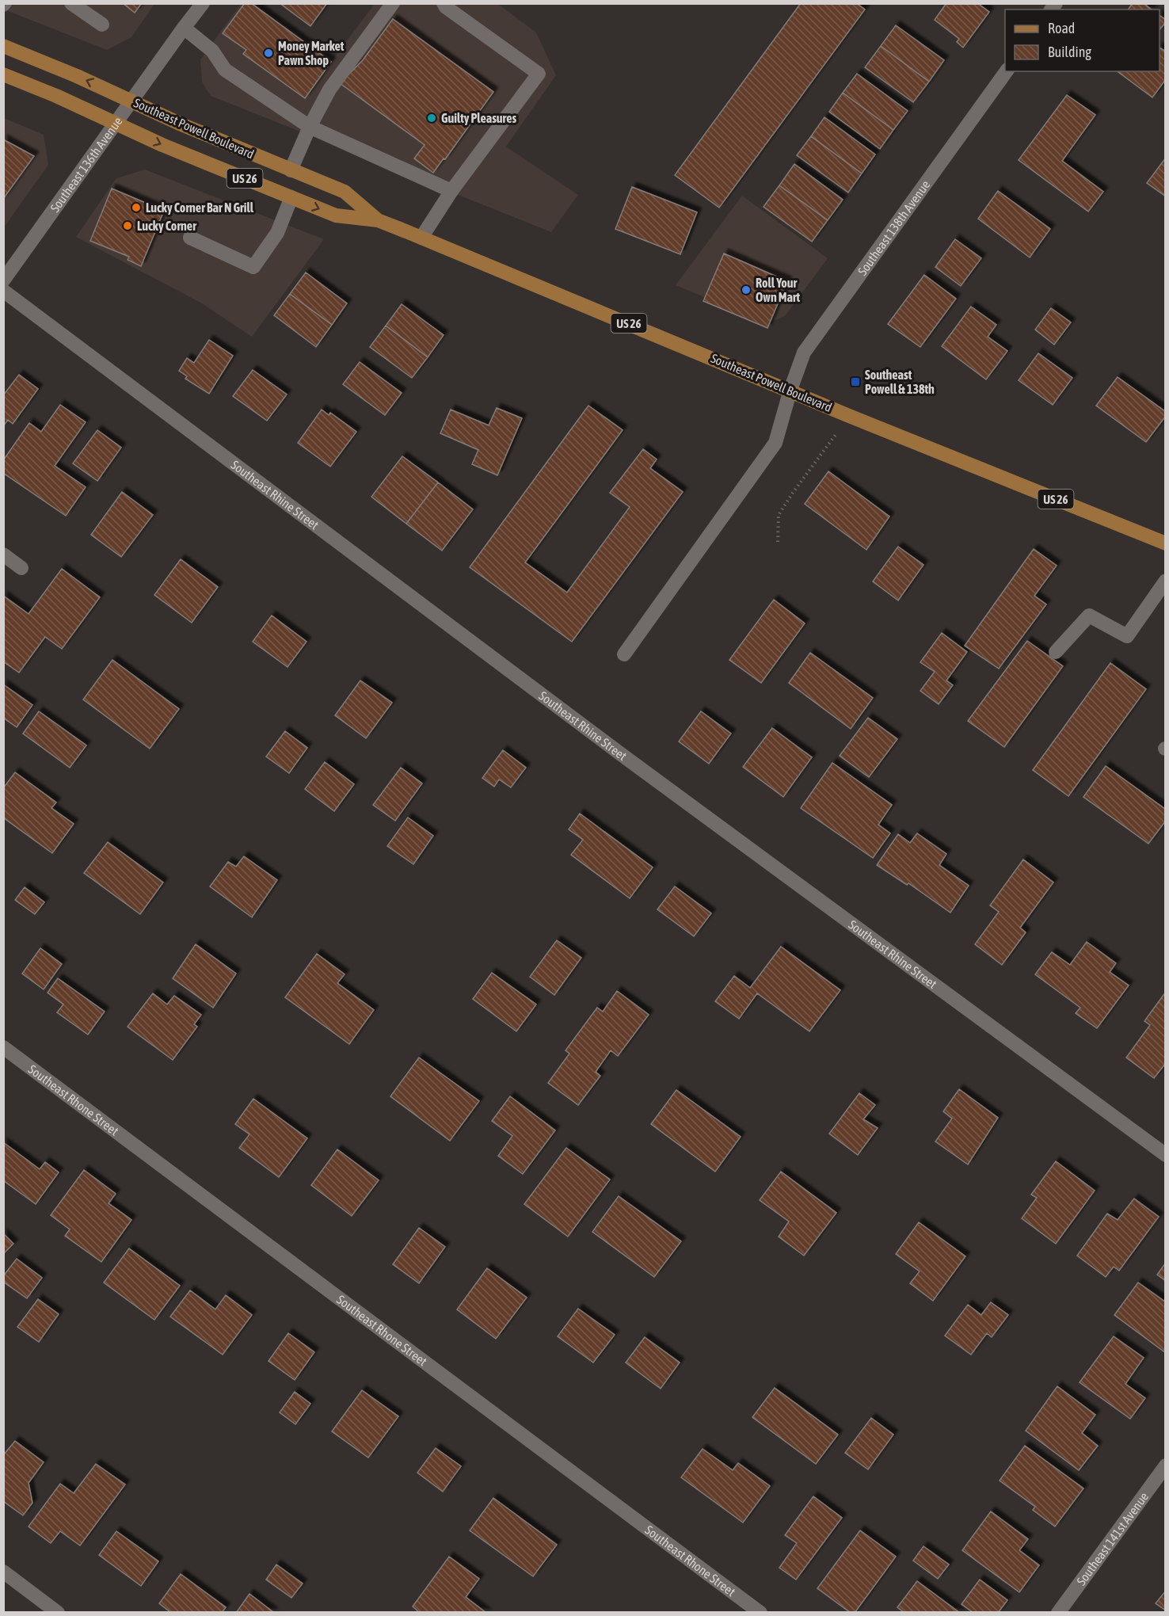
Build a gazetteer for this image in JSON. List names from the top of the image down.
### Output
{
  "streets": {
    "main road": ["Southeast Powell Boulevard", "US 26"],
    "street": [
      "Southeast 136th Avenue",
      "Southeast 138th Avenue",
      "Southeast Rhine Street",
      "Southeast Rhone Street",
      "Southeast 141st Avenue"
    ]
  },
  "crossings": [
    ["Southeast Powell Boulevard", "Southeast 136th Avenue"],
    ["Southeast Powell Boulevard", "Southeast 138th Avenue"]
  ],
  "places": {
    "other": [
      "Money Market Pawn Shop",
      "Guilty Pleasures",
      "Lucky Corner Bar N Grill",
      "Lucky Corner",
      "Roll Your Own Mart"
    ],
    "transit": ["Southeast Powell & 138th"]
  },
  "legend": ["Road", "Building"]
}
